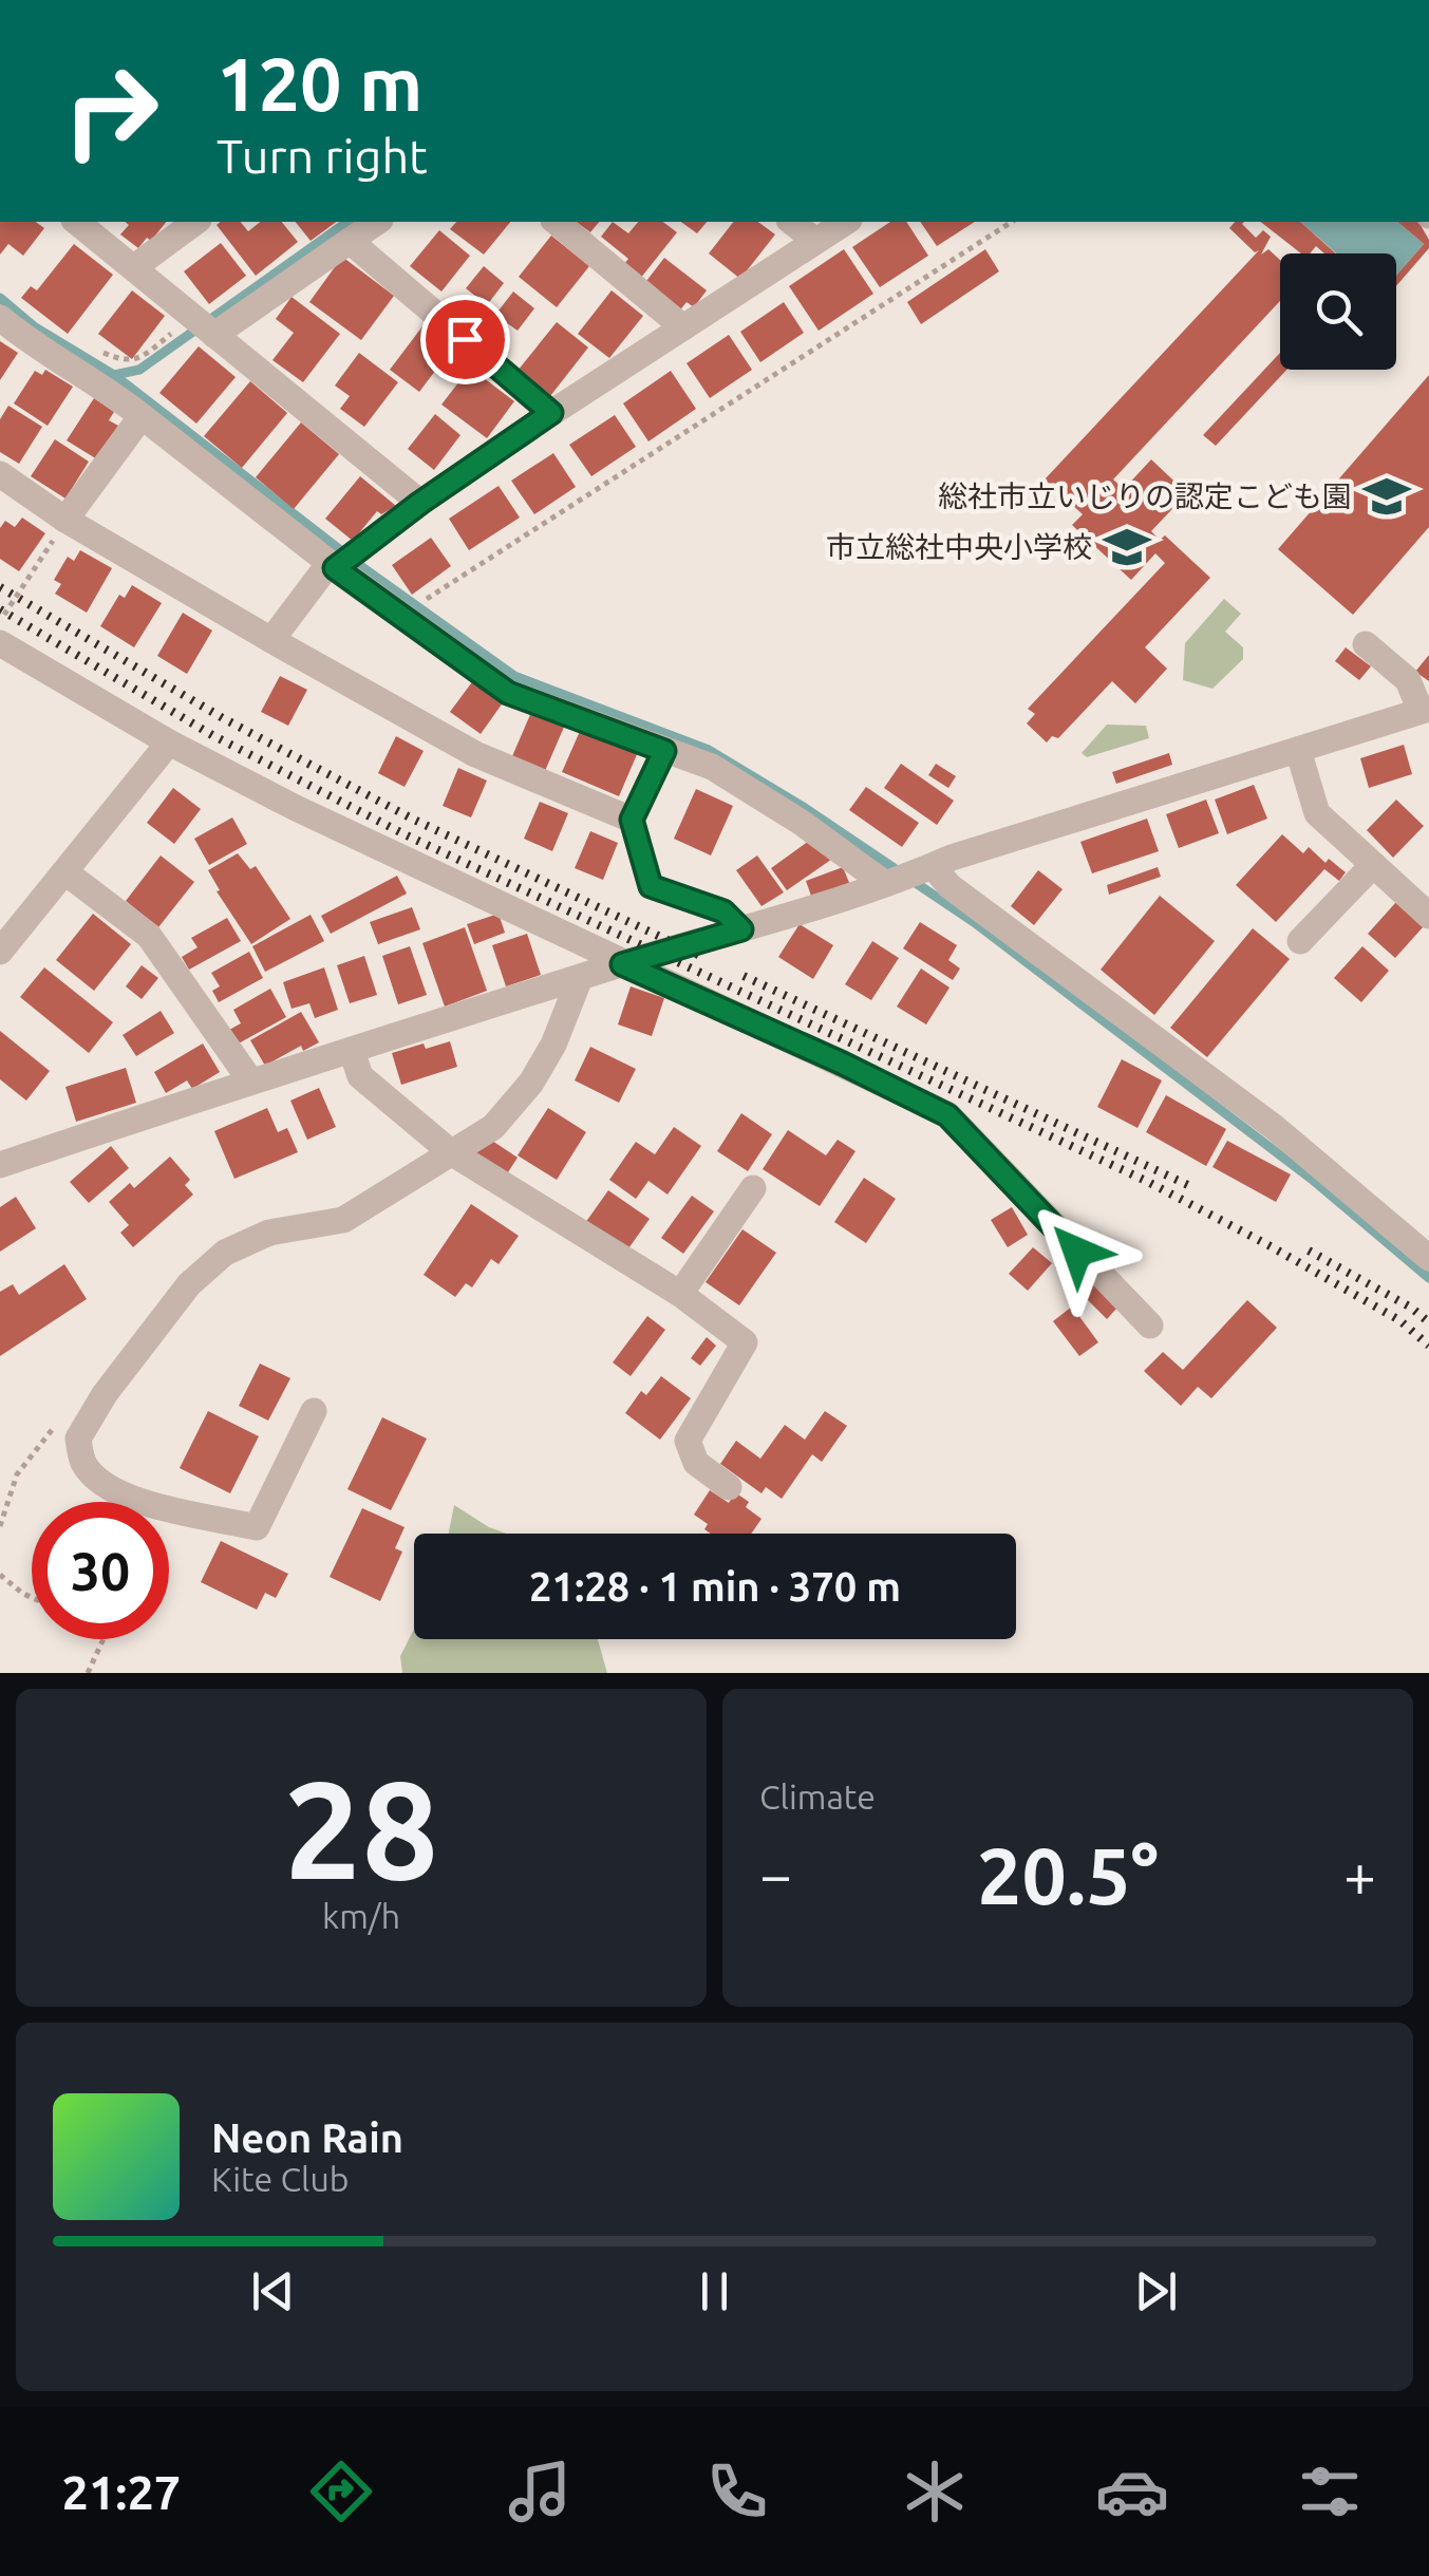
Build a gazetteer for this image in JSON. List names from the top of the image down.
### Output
{
  "places": {
    "school or university": ["総社市立いじりの認定こども園", "市立総社中央小学校"]
  },
  "page": {
    "turn": ["120 m", "Turn right"],
    "limit": "30",
    "trip": "21:28 · 1 min · 370 m",
    "tile": [
      ["28", "km/h"],
      "Climate"
    ],
    "heat": ["−", "20.5°", "+"],
    "song": ["Neon Rain", "Kite Club"],
    "tabs": "21:27"
  }
}
